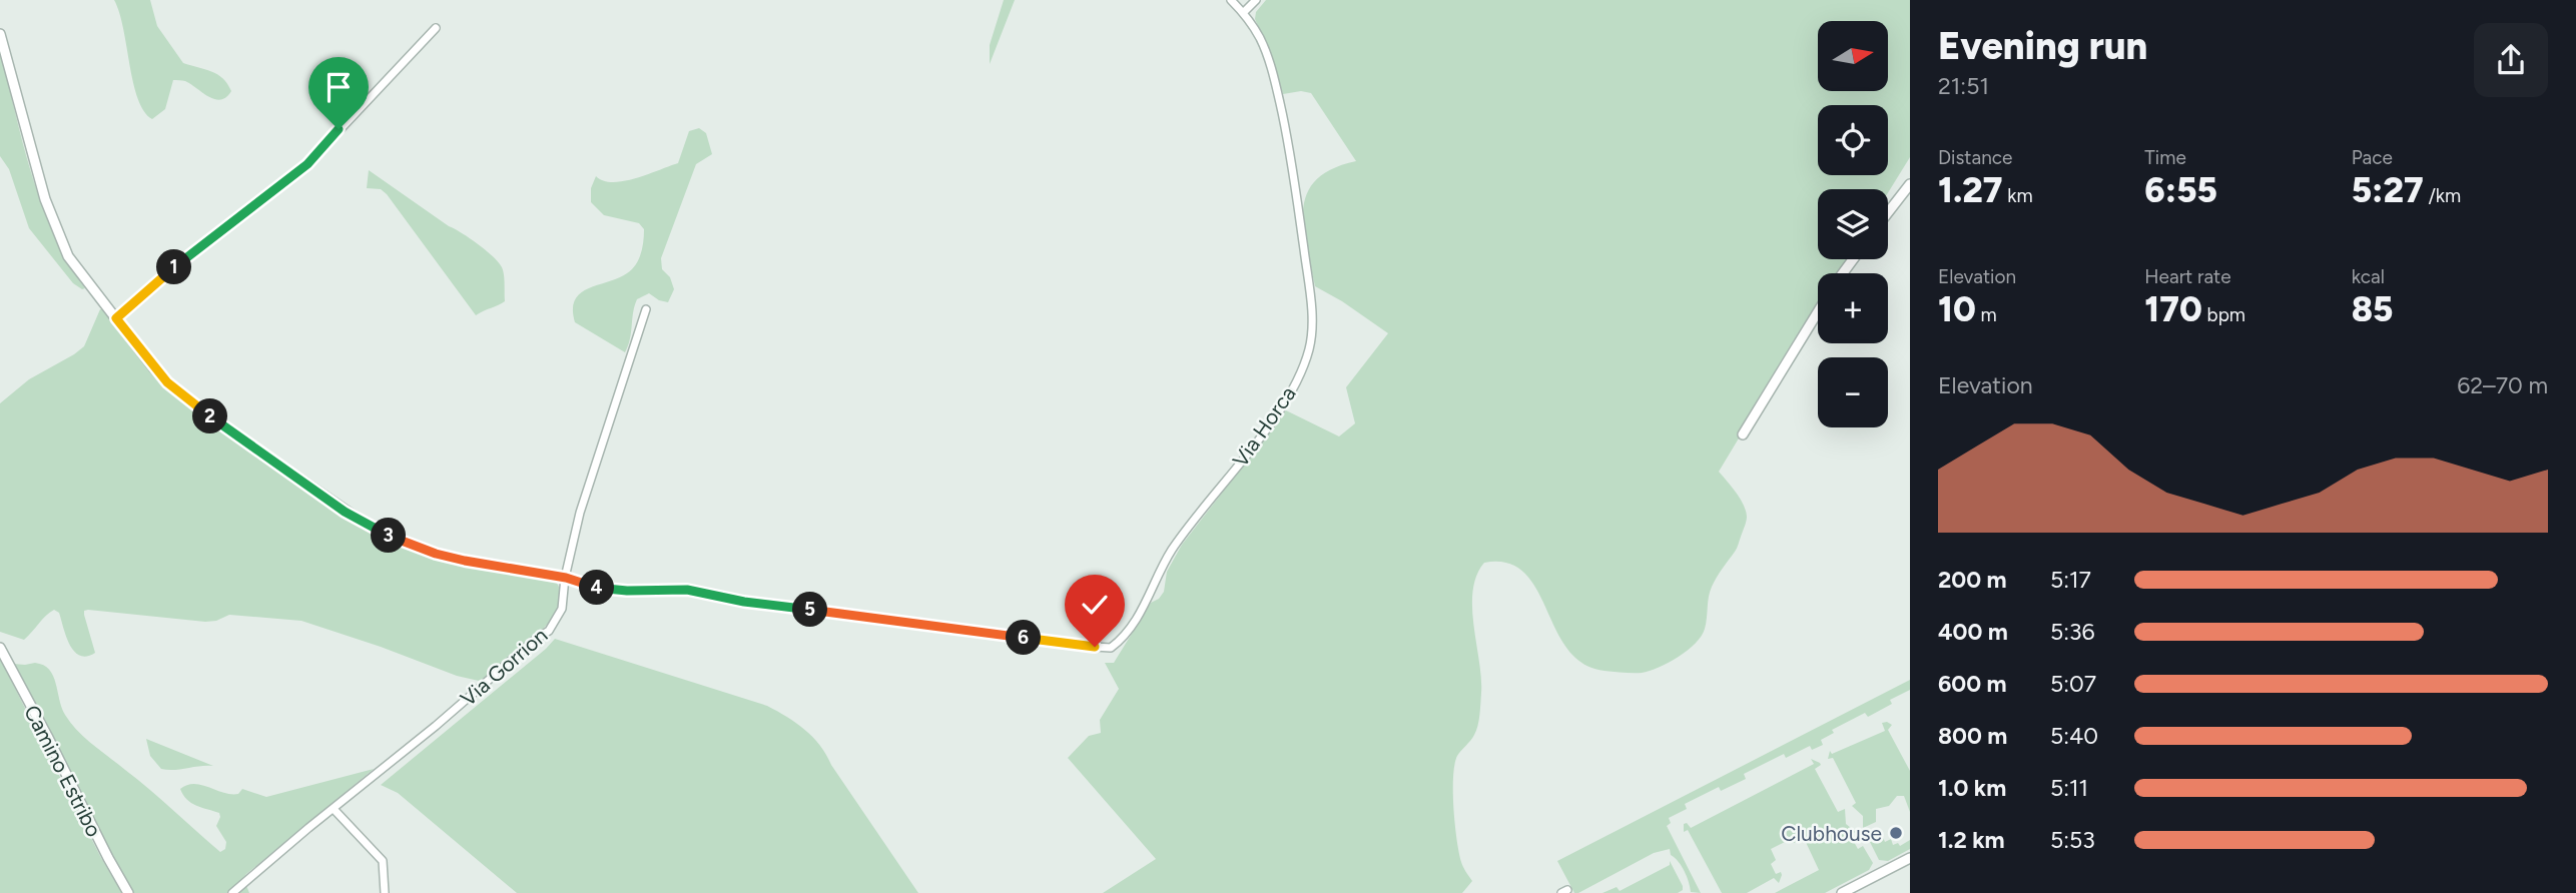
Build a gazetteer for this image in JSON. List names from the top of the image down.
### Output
{
  "streets": {
    "street": ["Via Horca", "Via Gorrion", "Camino Estribo"]
  },
  "places": ["Clubhouse"],
  "north": "right",
  "page": {
    "heading": ["Evening run", "21:51"],
    "map_buttons": ["+", "−"],
    "stats": [
      ["Distance", "1.27 km"],
      ["Time", "6:55"],
      ["Pace", "5:27 /km"],
      ["Elevation", "10 m"],
      ["Heart rate", "170 bpm"],
      ["kcal", "85"]
    ],
    "pins": [
      "1",
      "2",
      "3",
      "4",
      "5",
      "6"
    ],
    "chart": ["Elevation", "62–70 m"],
    "list": [
      {
        "name": "200 m",
        "note": "5:17"
      },
      {
        "name": "400 m",
        "note": "5:36"
      },
      {
        "name": "600 m",
        "note": "5:07"
      },
      {
        "name": "800 m",
        "note": "5:40"
      },
      {
        "name": "1.0 km",
        "note": "5:11"
      },
      {
        "name": "1.2 km",
        "note": "5:53"
      }
    ]
  }
}
